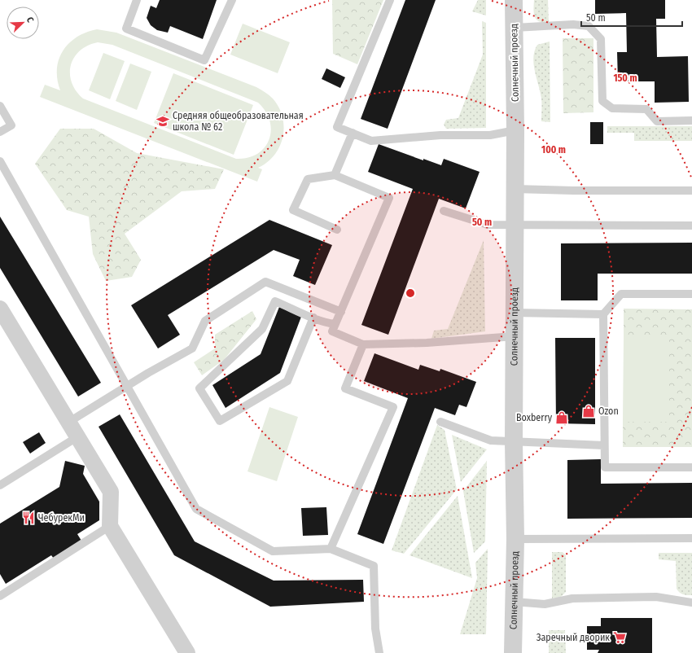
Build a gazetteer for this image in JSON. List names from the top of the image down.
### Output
{
  "streets": {
    "street": ["Солнечный проезд"]
  },
  "places": {
    "school or university": ["Средняя общеобразовательная школа № 62"],
    "shop": ["Ozon", "Boxberry"],
    "restaurant": ["ЧебурекМи"],
    "supermarket": ["Заречный дворик"]
  },
  "scale_bar": "50 m",
  "north": "top right",
  "rings": ["150 m", "100 m", "50 m"]
}
